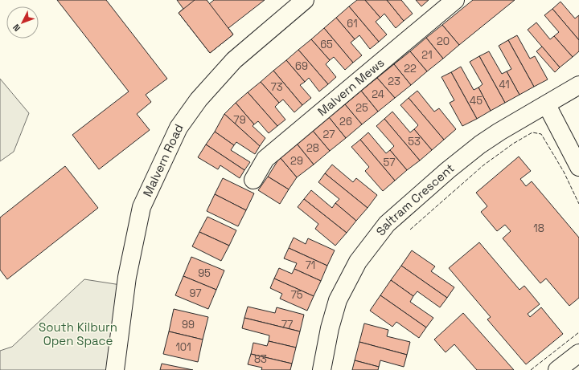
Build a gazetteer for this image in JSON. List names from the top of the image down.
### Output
{
  "streets": {
    "street": ["Malvern Mews", "Malvern Road", "Saltram Crescent"]
  },
  "parks": ["South Kilburn Open Space"],
  "house_numbers": [
    "61",
    "20",
    "65",
    "21",
    "69",
    "22",
    "23",
    "41",
    "73",
    "24",
    "45",
    "25",
    "79",
    "26",
    "27",
    "53",
    "28",
    "29",
    "57",
    "18",
    "71",
    "95",
    "97",
    "75",
    "99",
    "77",
    "101",
    "83"
  ],
  "north": "bottom left"
}
